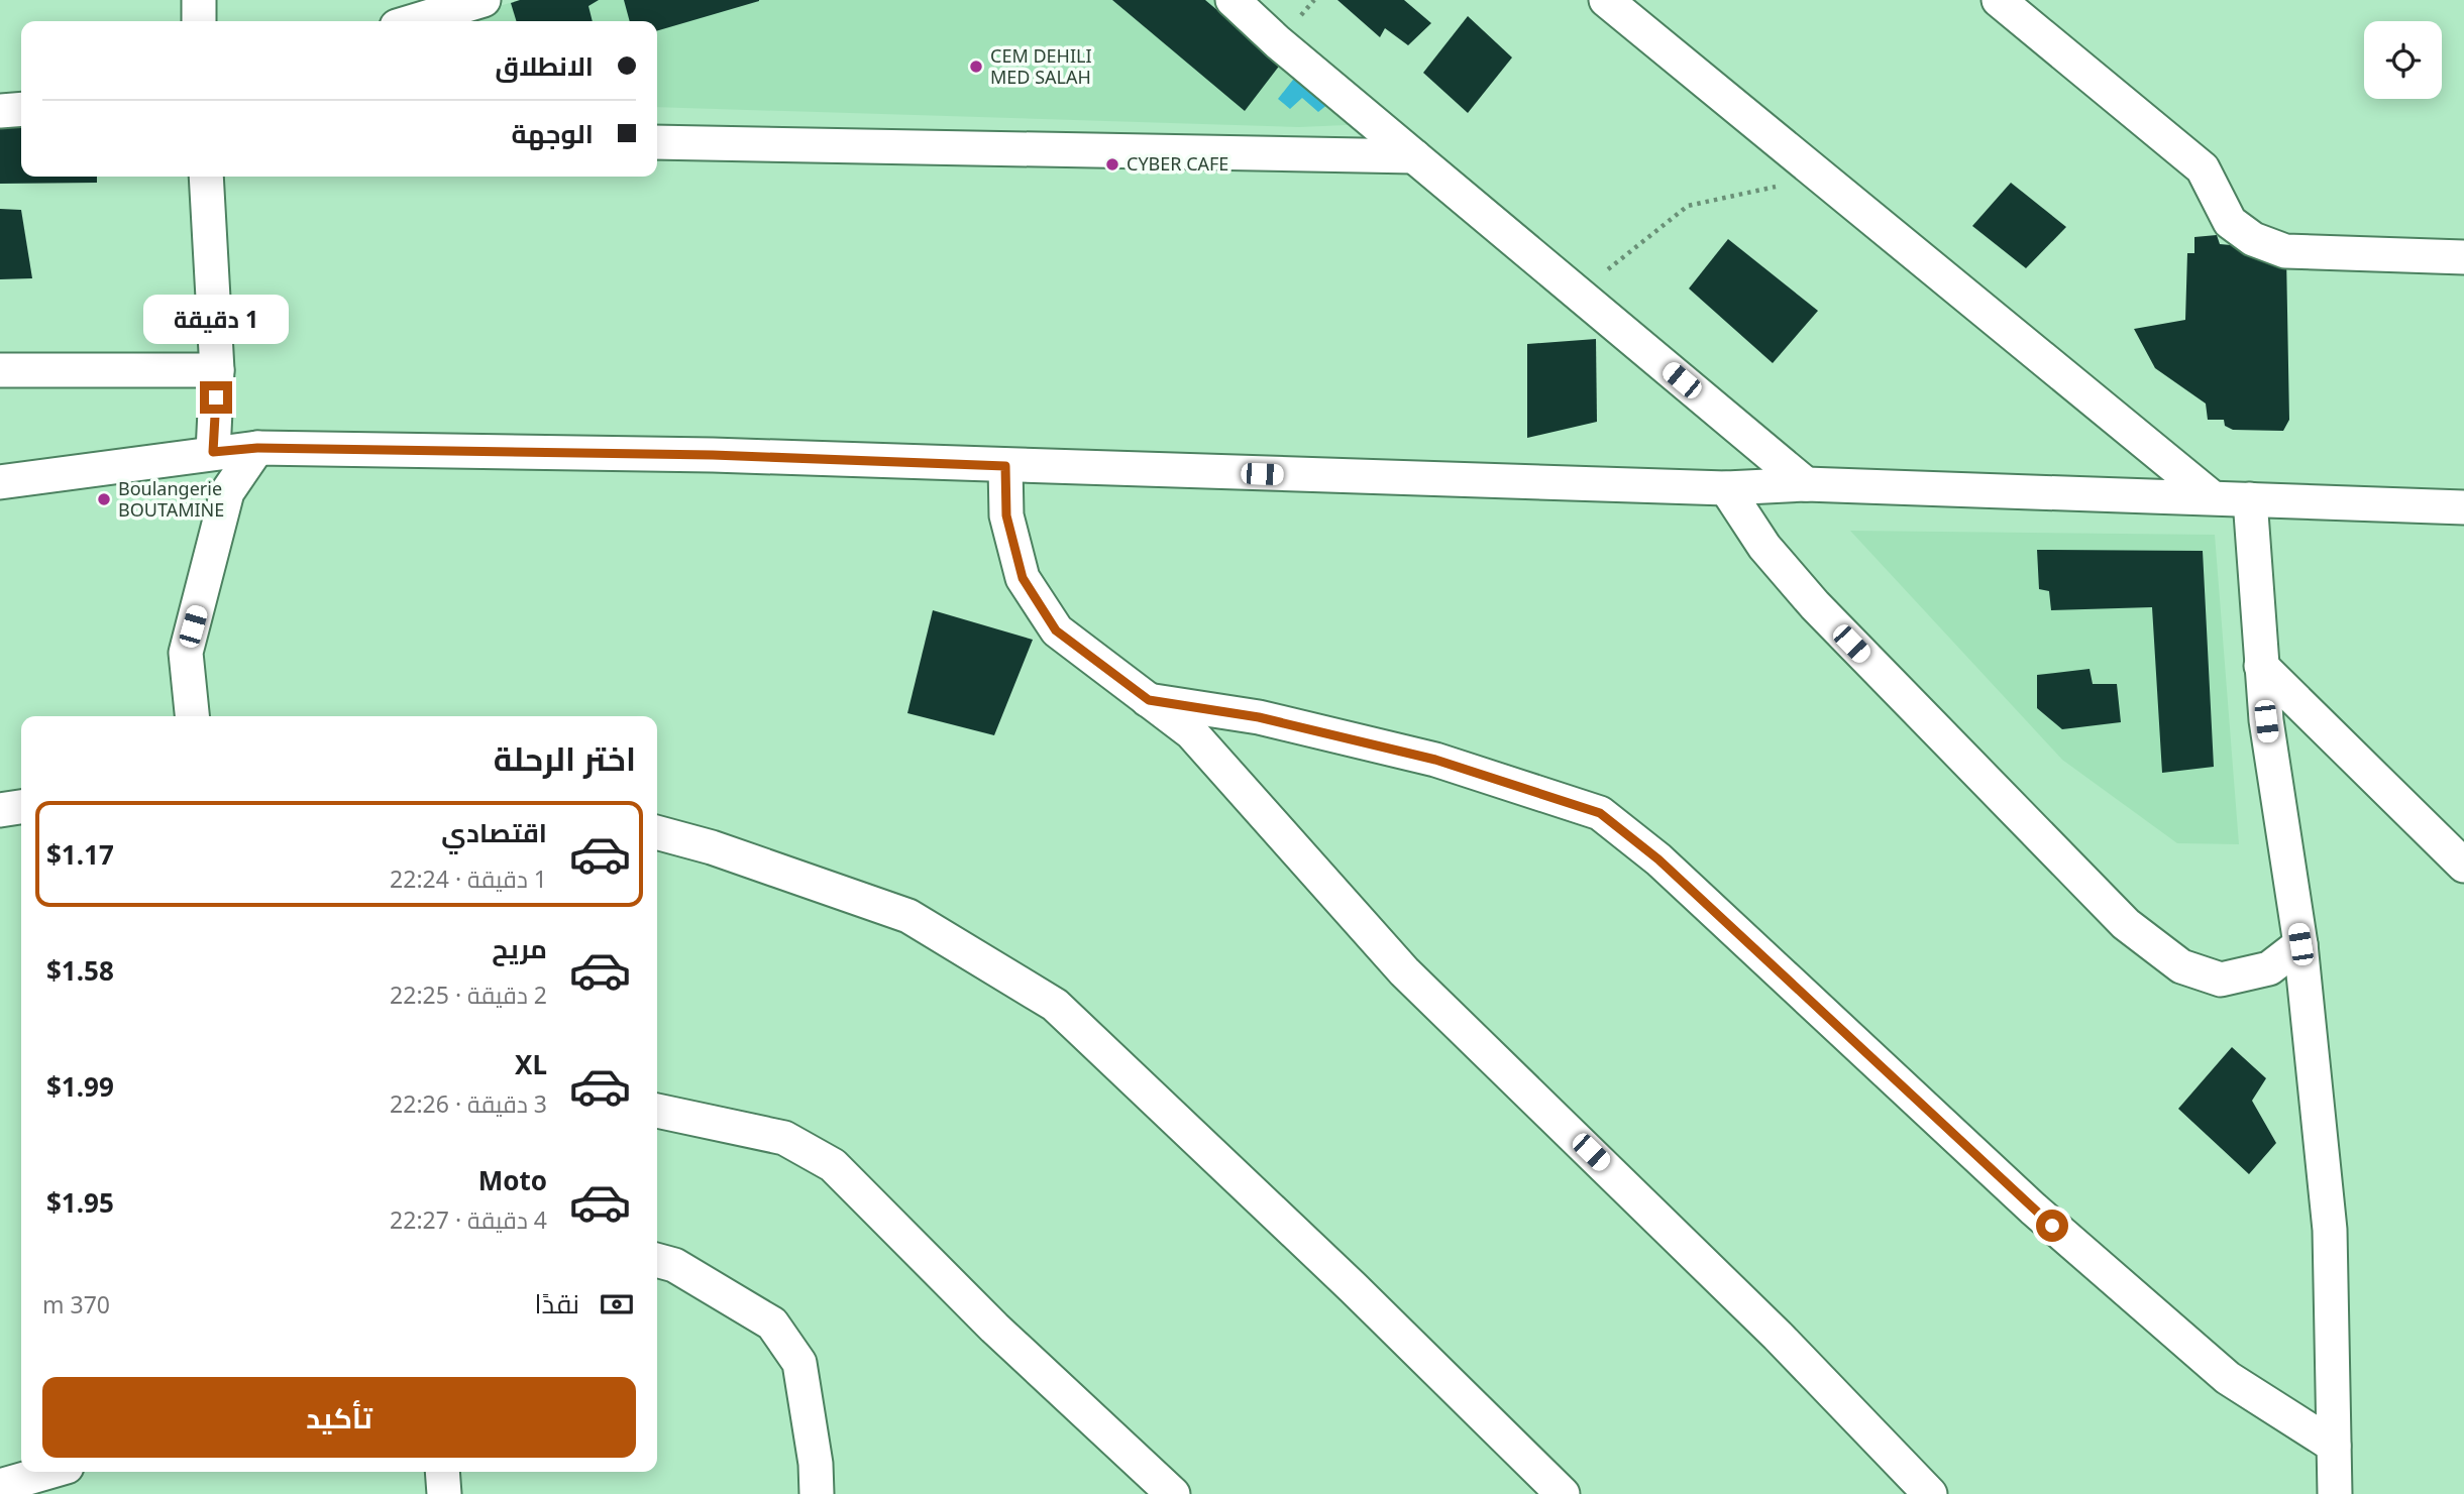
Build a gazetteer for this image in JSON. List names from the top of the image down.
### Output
{
  "places": ["CEM DEHILI MED SALAH", "CYBER CAFE", "Boulangerie BOUTAMINE"],
  "page": {
    "banner": ["الانطلاق", "الوجهة"],
    "bubble": "1 دقيقة",
    "heading": "اختر الرحلة",
    "list": [
      {
        "name": "اقتصادي",
        "note": "1 دقيقة · 22:24",
        "value": "$1.17"
      },
      {
        "name": "مريح",
        "note": "2 دقيقة · 22:25",
        "value": "$1.58"
      },
      {
        "name": "XL",
        "note": "3 دقيقة · 22:26",
        "value": "$1.99"
      },
      {
        "name": "Moto",
        "note": "4 دقيقة · 22:27",
        "value": "$1.95"
      }
    ],
    "pay": ["نقدًا", "370 m"],
    "buttons": "تأكيد"
  }
}
